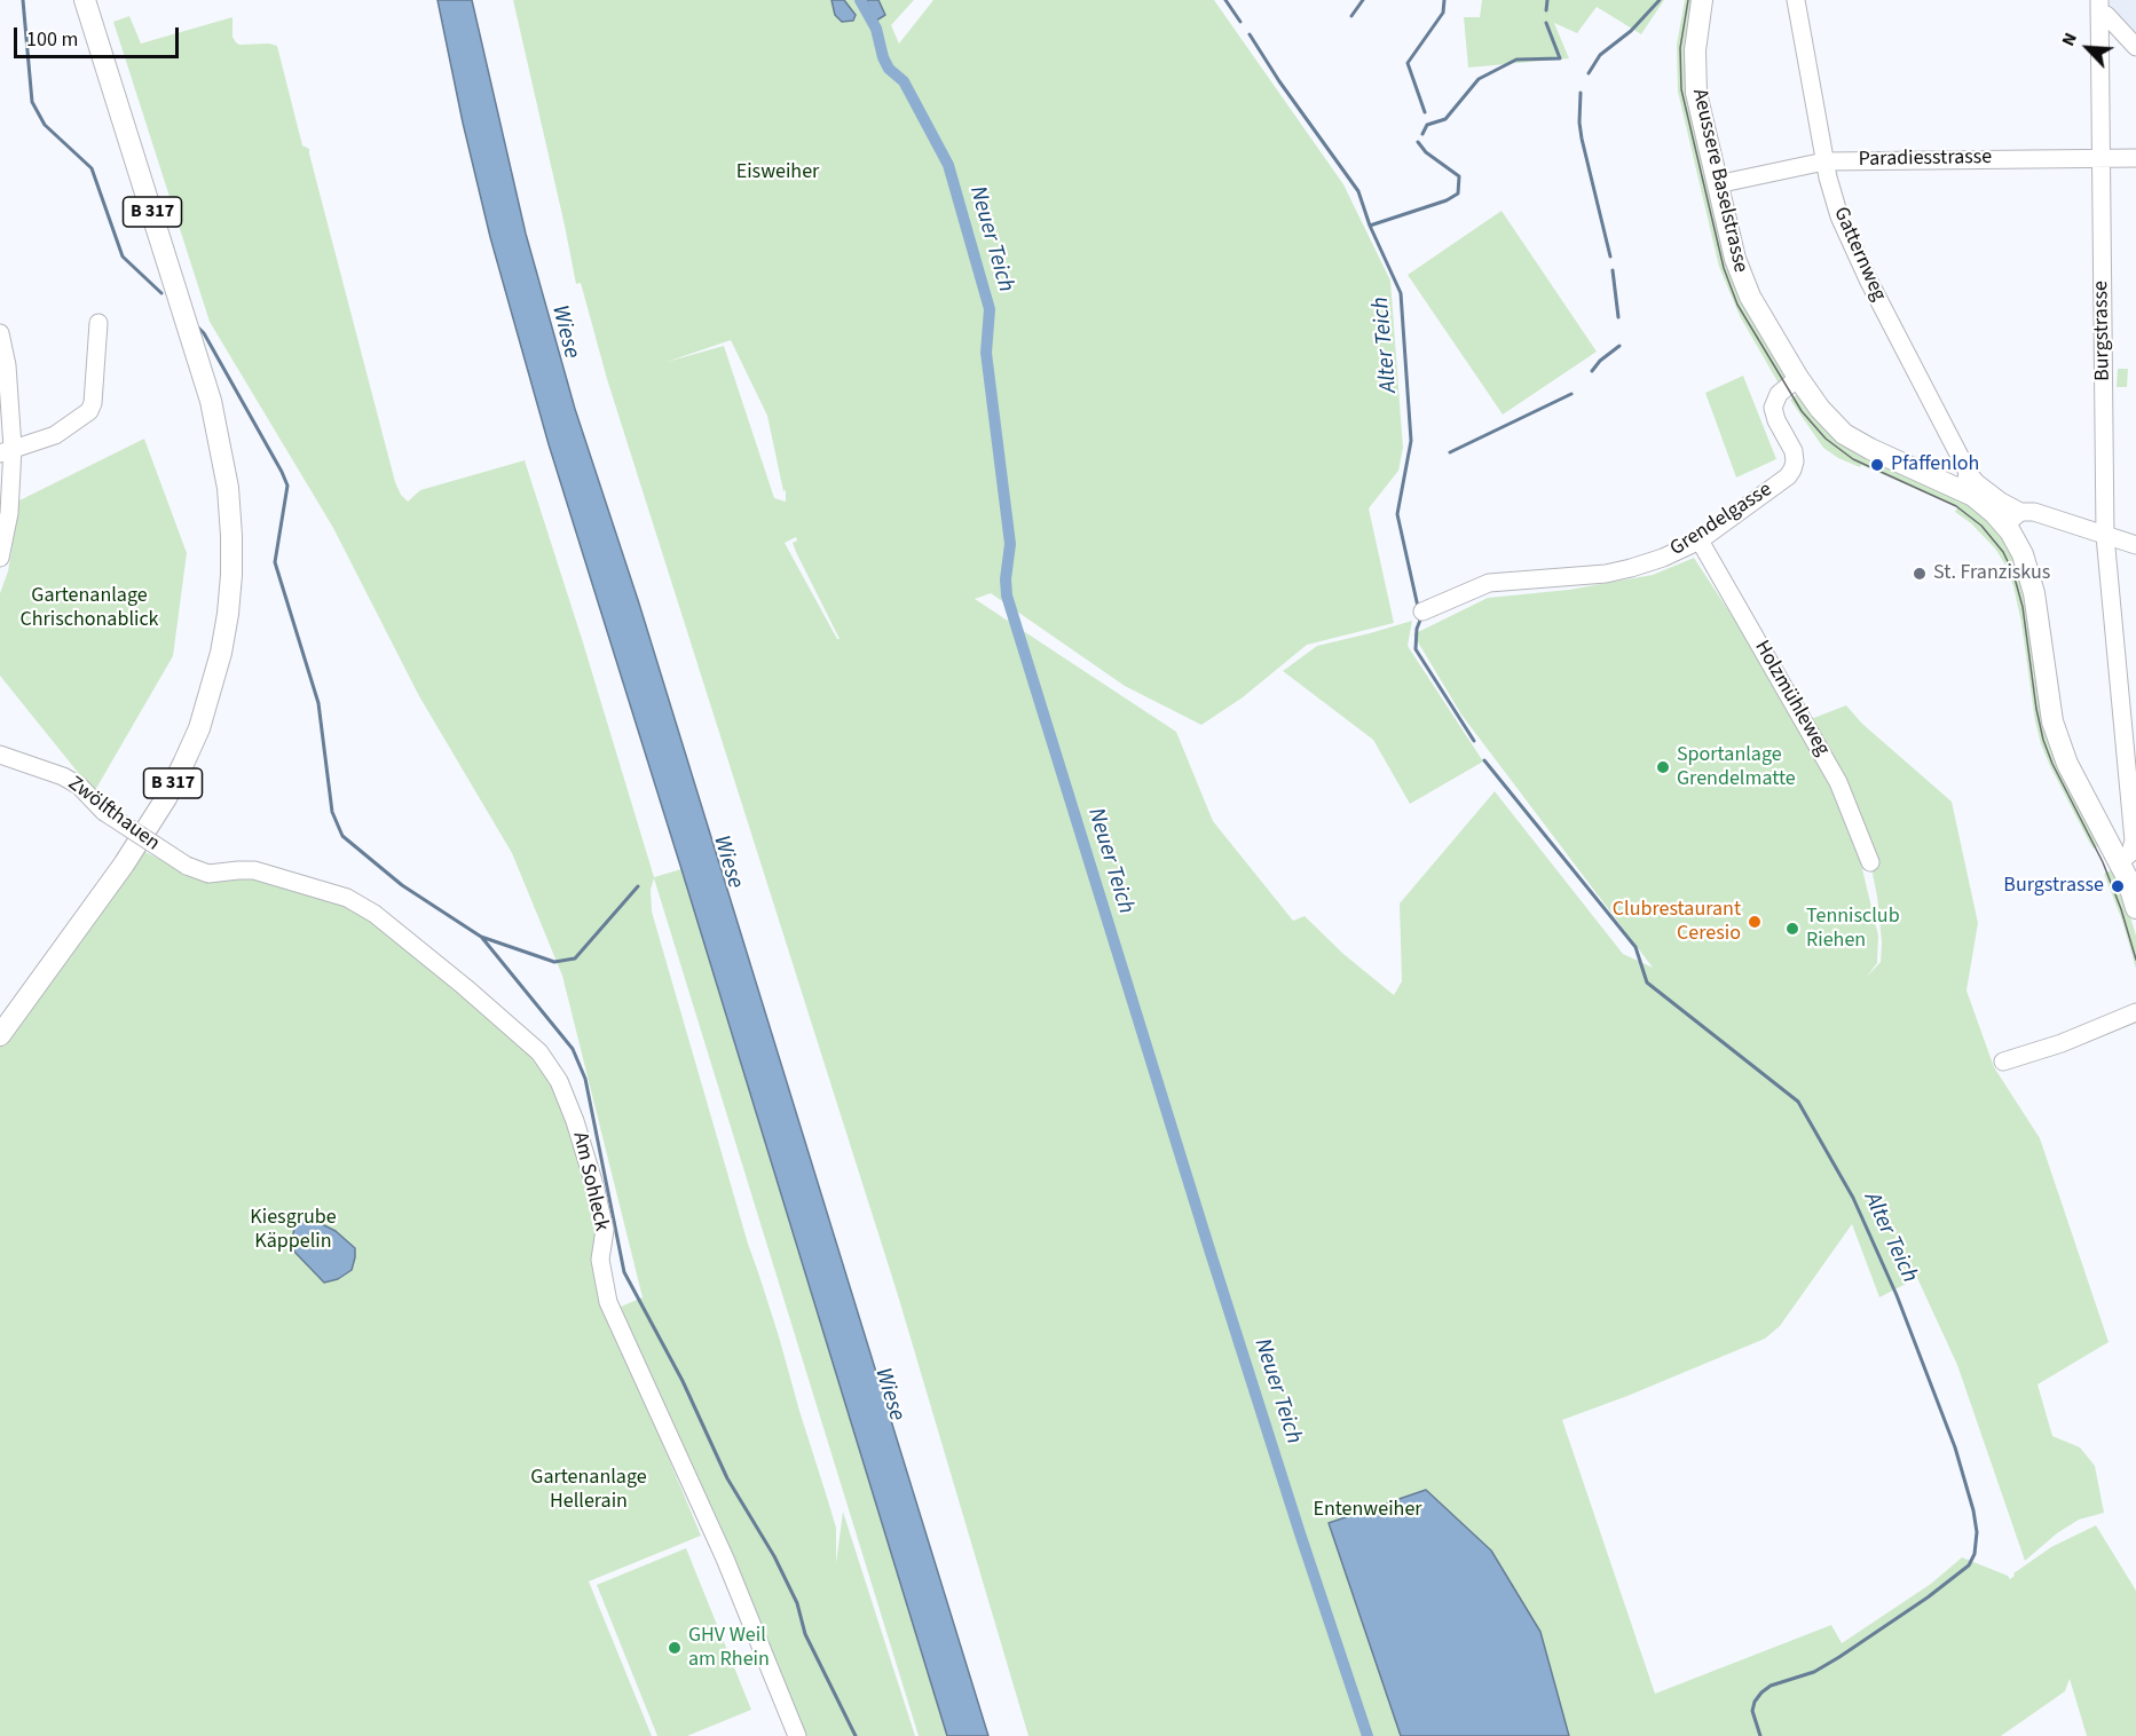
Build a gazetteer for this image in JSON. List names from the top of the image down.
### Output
{
  "streets": {
    "main road": ["Aeussere Baselstrasse", "B 317"],
    "street": [
      "Paradiesstrasse",
      "Gatternweg",
      "Burgstrasse",
      "Grendelgasse",
      "Holzmühleweg",
      "Zwölfthauen",
      "Am Sohleck"
    ]
  },
  "crossings": [
    ["Paradiesstrasse", "Aeussere Baselstrasse"],
    ["Paradiesstrasse", "Gatternweg"],
    ["Paradiesstrasse", "Burgstrasse"],
    ["Aeussere Baselstrasse", "Gatternweg"],
    ["Aeussere Baselstrasse", "Burgstrasse"],
    ["Aeussere Baselstrasse", "Grendelgasse"],
    ["Grendelgasse", "Holzmühleweg"],
    ["Zwölfthauen", "Am Sohleck"]
  ],
  "water": ["Neuer Teich", "Wiese", "Alter Teich"],
  "parks": [
    "Eisweiher",
    "Gartenanlage Chrischonablick",
    "Kiesgrube Käppelin",
    "Gartenanlage Hellerain",
    "Entenweiher"
  ],
  "places": [
    "Pfaffenloh",
    "St. Franziskus",
    "Sportanlage Grendelmatte",
    "Burgstrasse",
    "Clubrestaurant Ceresio",
    "Tennisclub Riehen",
    "GHV Weil am Rhein"
  ],
  "scale_bar": "100 m",
  "north": "top left"
}
